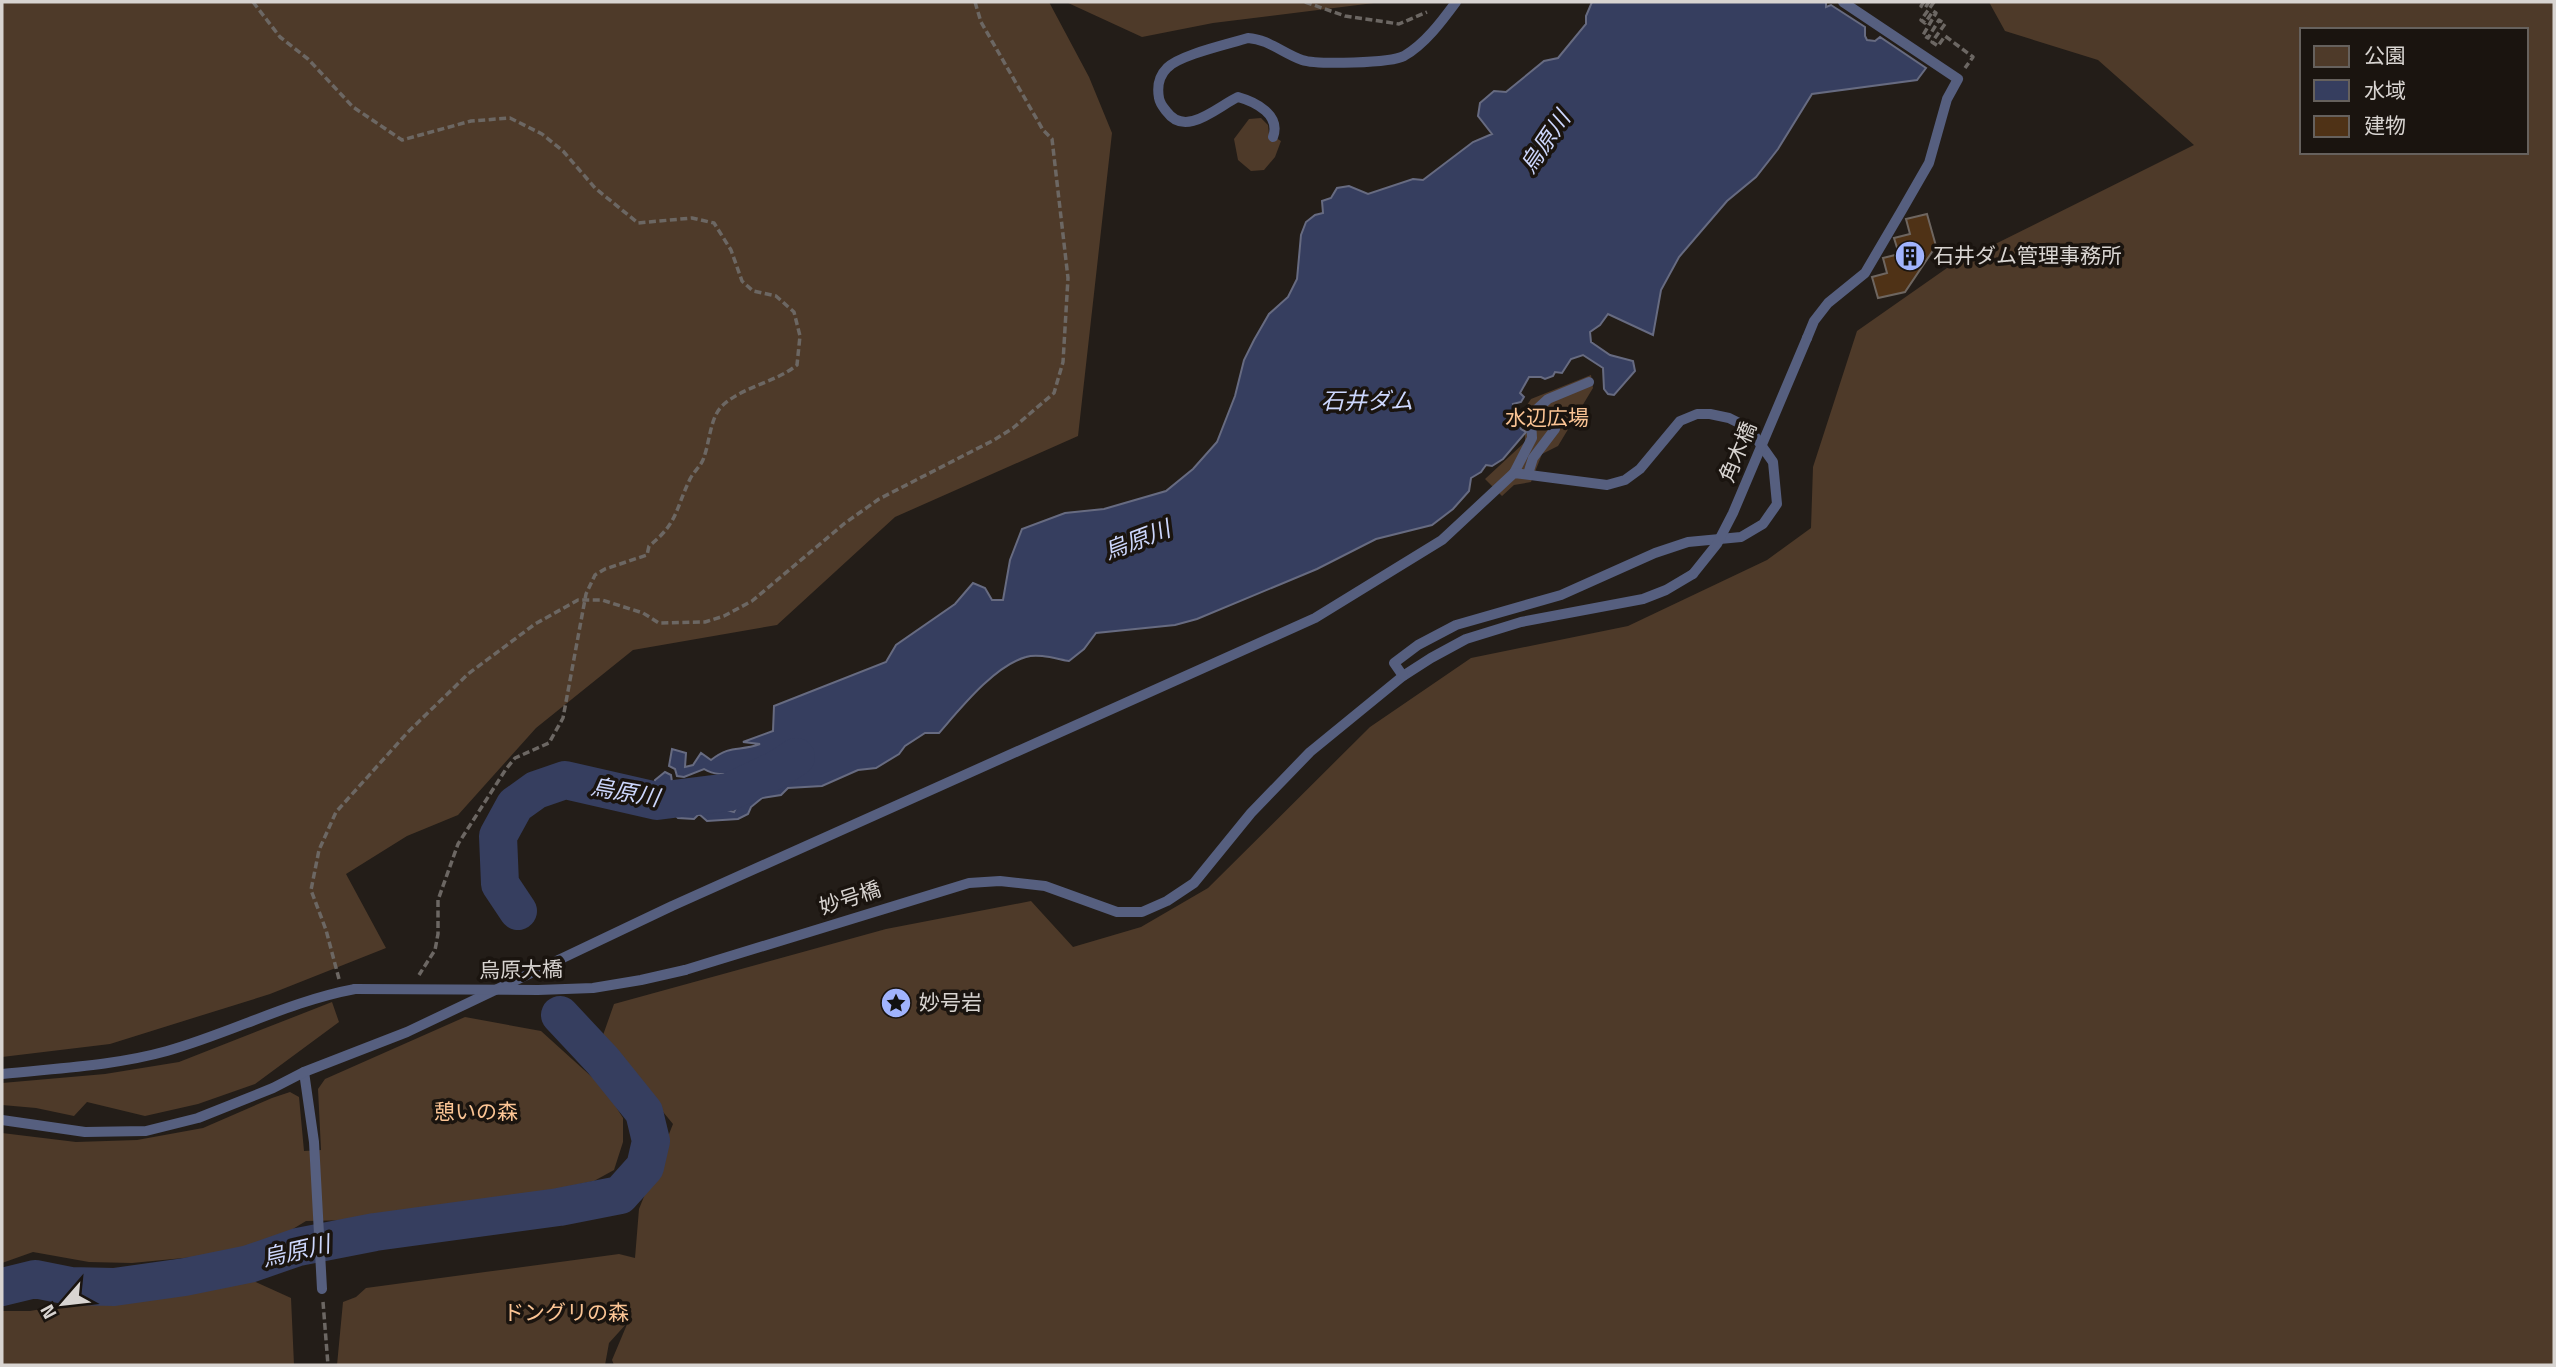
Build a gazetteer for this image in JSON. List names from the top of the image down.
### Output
{
  "streets": {
    "lane": ["角木橋", "妙号橋", "烏原大橋"]
  },
  "crossings": [
    ["角木橋", "妙号橋"],
    ["妙号橋", "烏原大橋"]
  ],
  "water": ["烏原川", "石井ダム"],
  "parks": ["水辺広場", "憩いの森", "ドングリの森"],
  "places": {
    "building": ["石井ダム管理事務所"],
    "place": ["妙号岩"]
  },
  "legend": ["公園", "水域", "建物"],
  "north": "bottom left"
}
